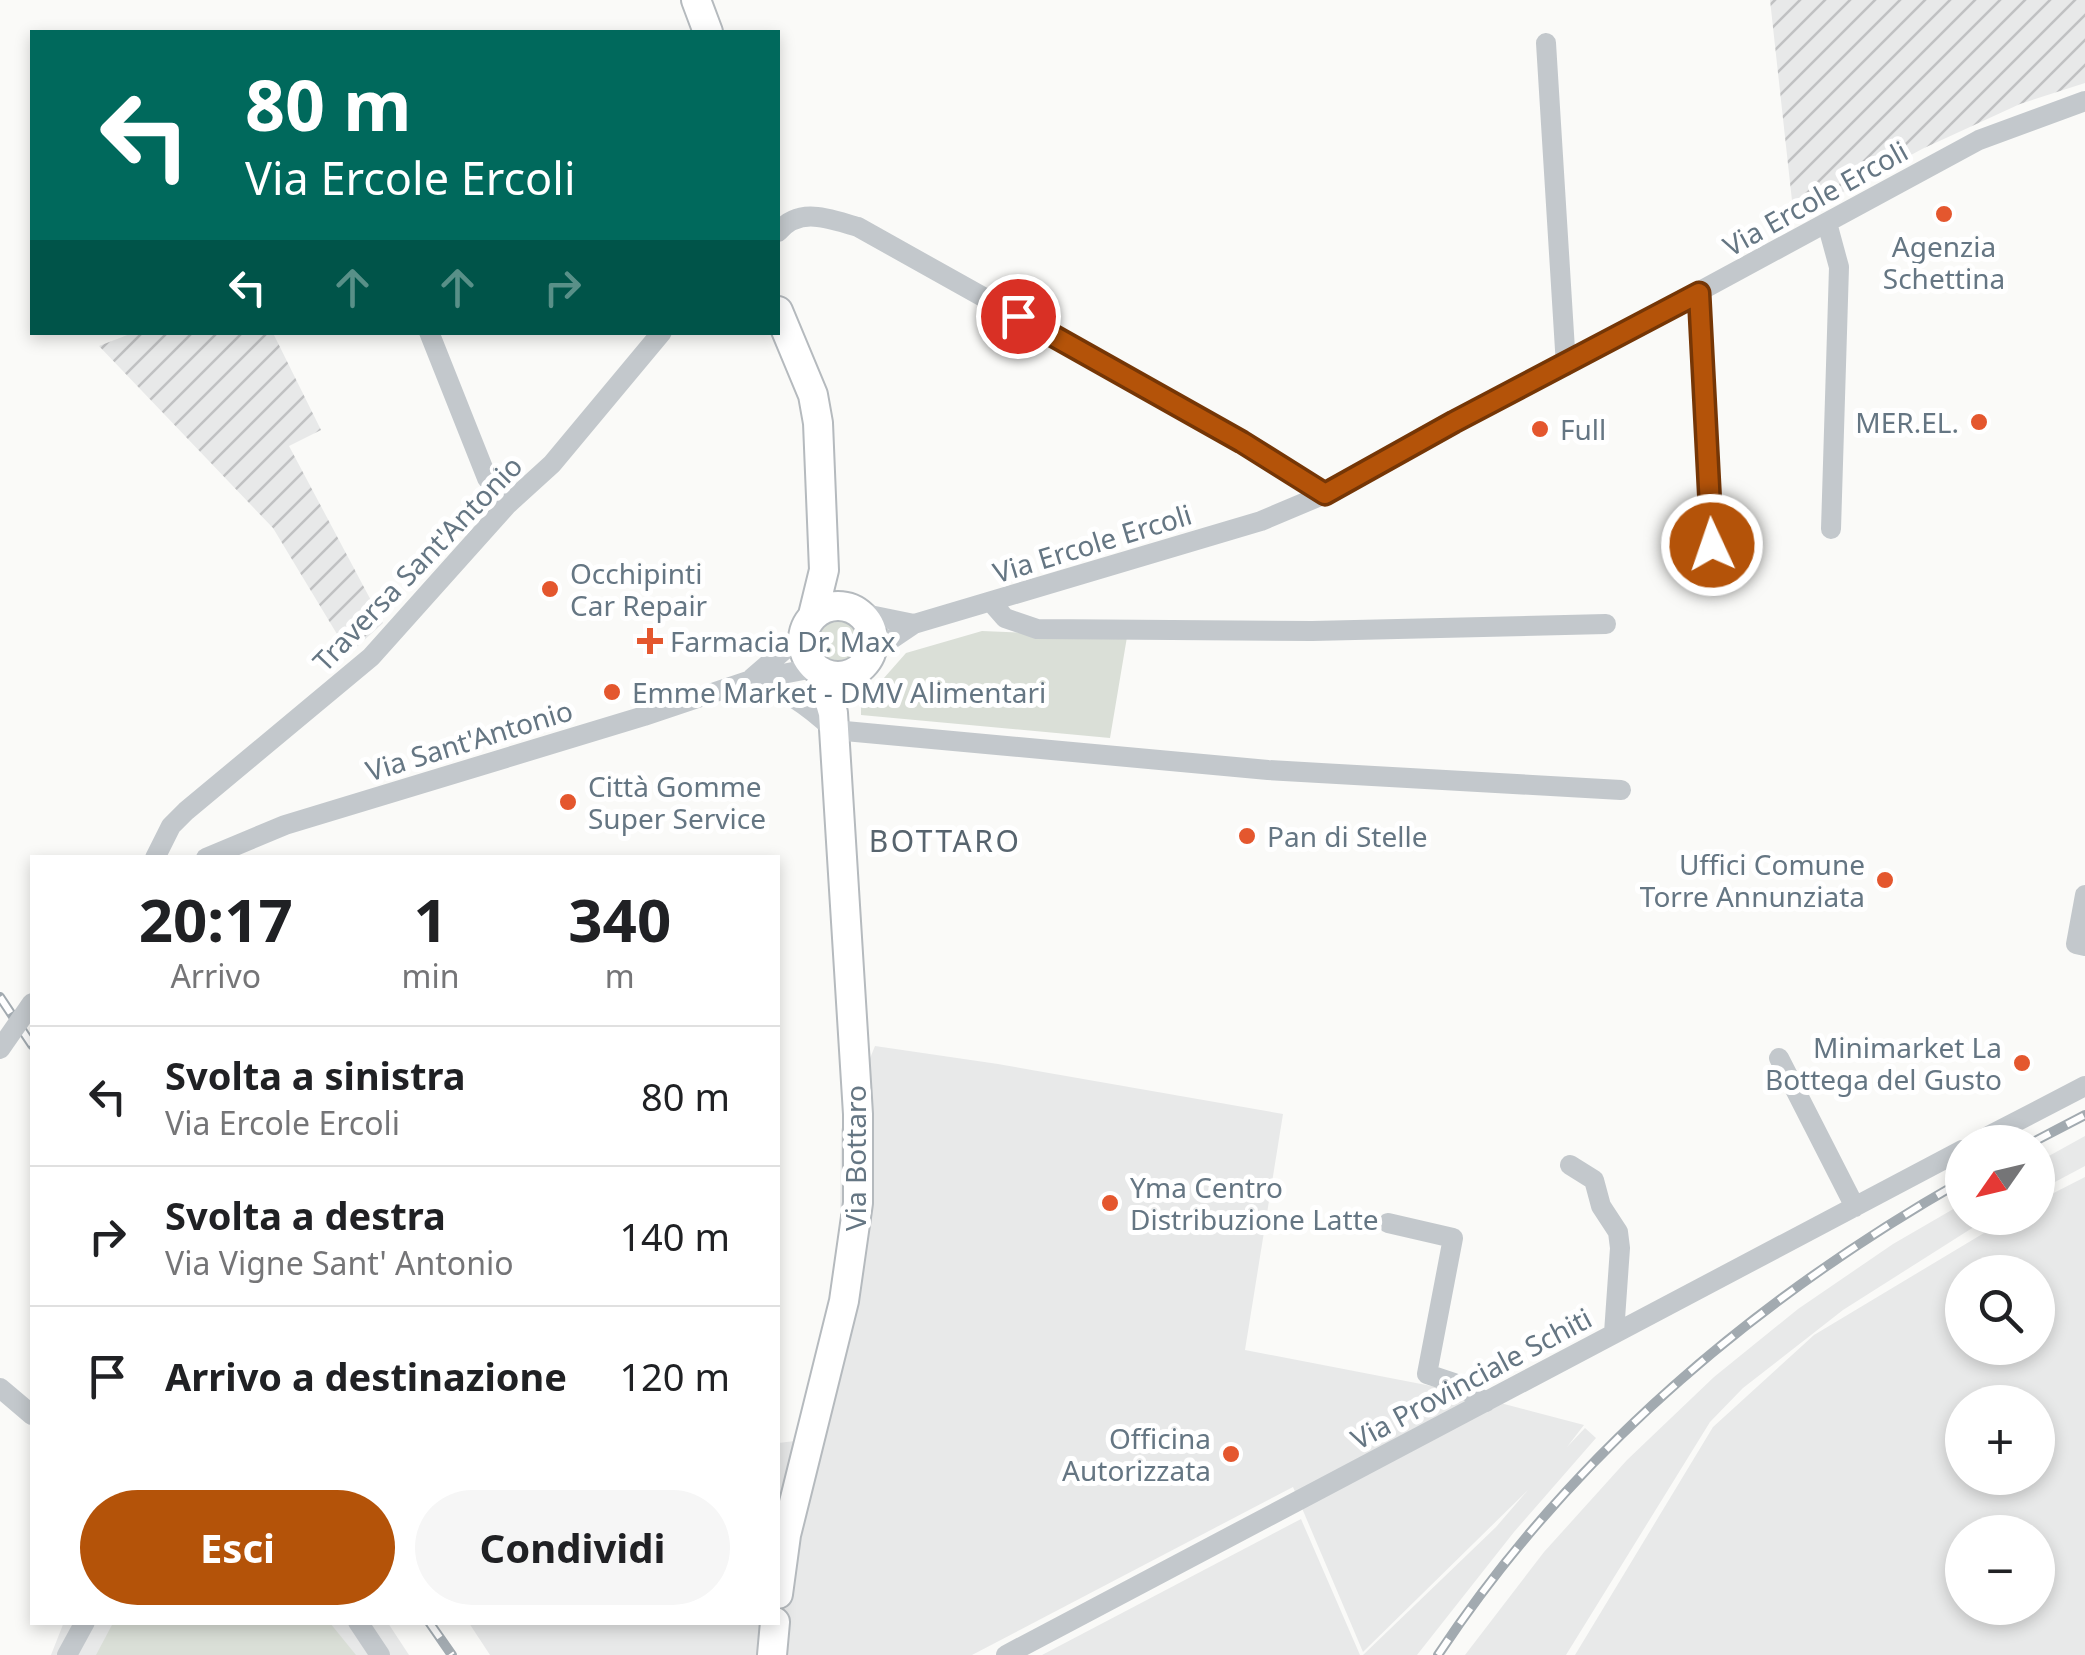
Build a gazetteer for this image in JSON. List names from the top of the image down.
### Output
{
  "streets": {
    "main road": ["Via Bottaro"],
    "street": [
      "Via Ercole Ercoli",
      "Traversa Sant'Antonio",
      "Via Sant'Antonio",
      "Via Provinciale Schiti"
    ]
  },
  "crossings": [
    ["Via Ercole Ercoli", "Via Sant'Antonio"],
    ["Via Ercole Ercoli", "Via Bottaro"],
    ["Via Sant'Antonio", "Via Bottaro"]
  ],
  "districts": ["BOTTARO"],
  "places": {
    "other": [
      "Agenzia Schettina",
      "MER.EL.",
      "Full",
      "Occhipinti Car Repair",
      "Emme Market - DMV Alimentari",
      "Città Gomme Super Service",
      "Pan di Stelle",
      "Uffici Comune Torre Annunziata",
      "Minimarket La Bottega del Gusto",
      "Yma Centro Distribuzione Latte",
      "Officina Autorizzata"
    ],
    "health": ["Farmacia Dr. Max"]
  },
  "north": "bottom left",
  "page": {
    "turn": ["80 m", "Via Ercole Ercoli"],
    "eta": [
      "20:17",
      "Arrivo",
      "1",
      "min",
      "340",
      "m"
    ],
    "list": [
      {
        "name": "Svolta a sinistra",
        "note": "Via Ercole Ercoli",
        "value": "80 m"
      },
      {
        "name": "Svolta a destra",
        "note": "Via Vigne Sant' Antonio",
        "value": "140 m"
      },
      {
        "name": "Arrivo a destinazione",
        "value": "120 m"
      }
    ],
    "map_buttons": ["+", "−"],
    "buttons": ["Esci", "Condividi"]
  }
}
